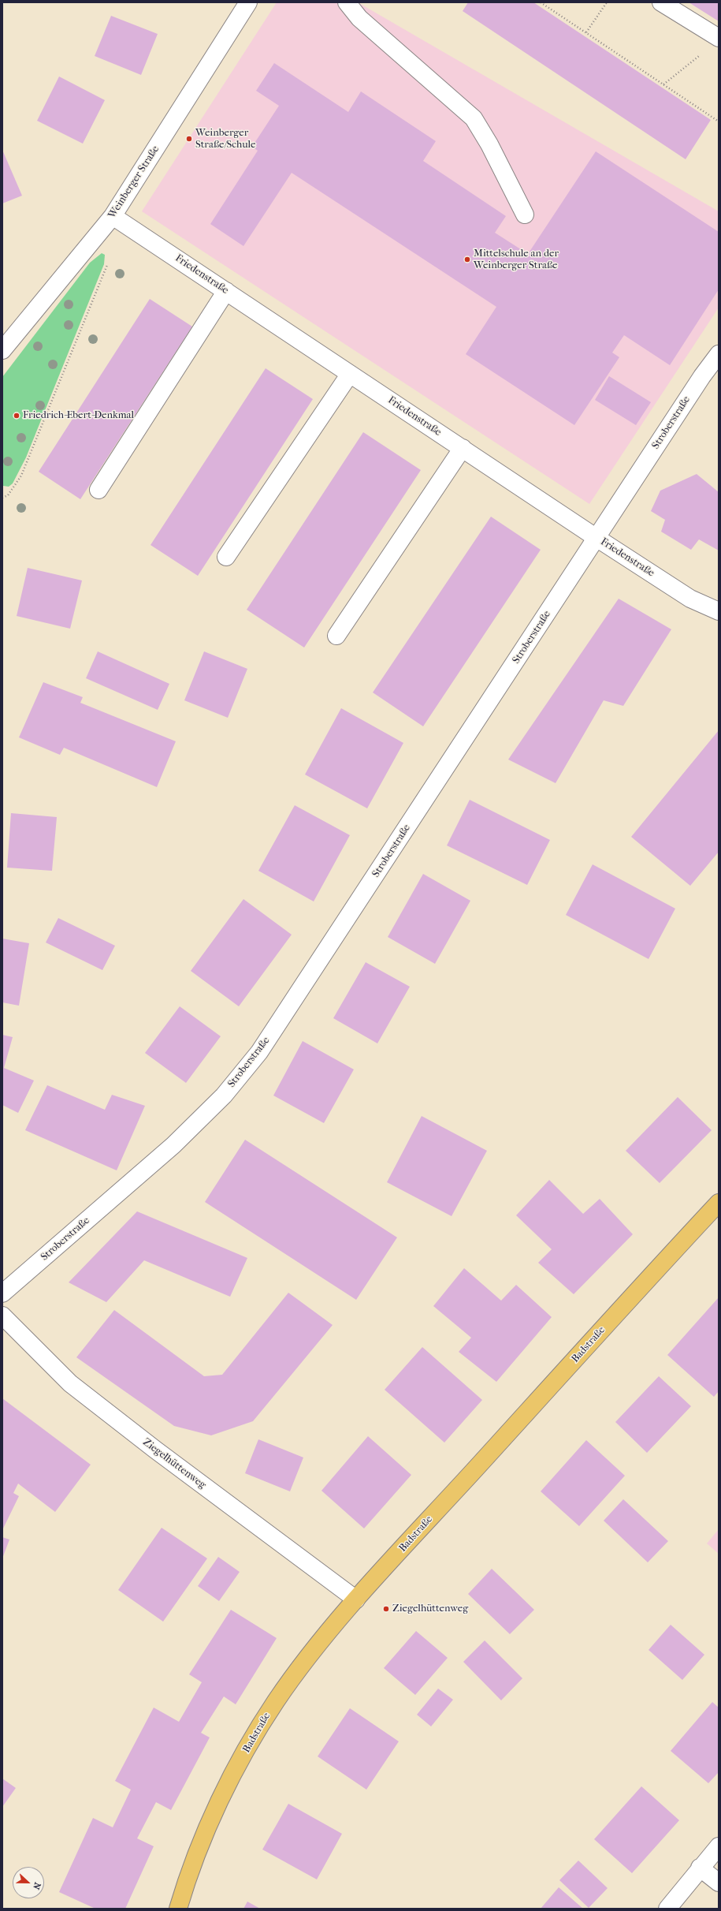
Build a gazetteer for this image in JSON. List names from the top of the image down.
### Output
{
  "streets": {
    "main road": ["Badstraße"],
    "street": [
      "Weinberger Straße",
      "Friedenstraße",
      "Stroberstraße",
      "Ziegelhüttenweg"
    ]
  },
  "crossings": [
    ["Weinberger Straße", "Friedenstraße"],
    ["Friedenstraße", "Stroberstraße"],
    ["Badstraße", "Ziegelhüttenweg"]
  ],
  "places": [
    "Weinberger Straße/Schule",
    "Mittelschule an der Weinberger Straße",
    "Friedrich-Ebert-Denkmal",
    "Ziegelhüttenweg"
  ],
  "north": "right"
}
